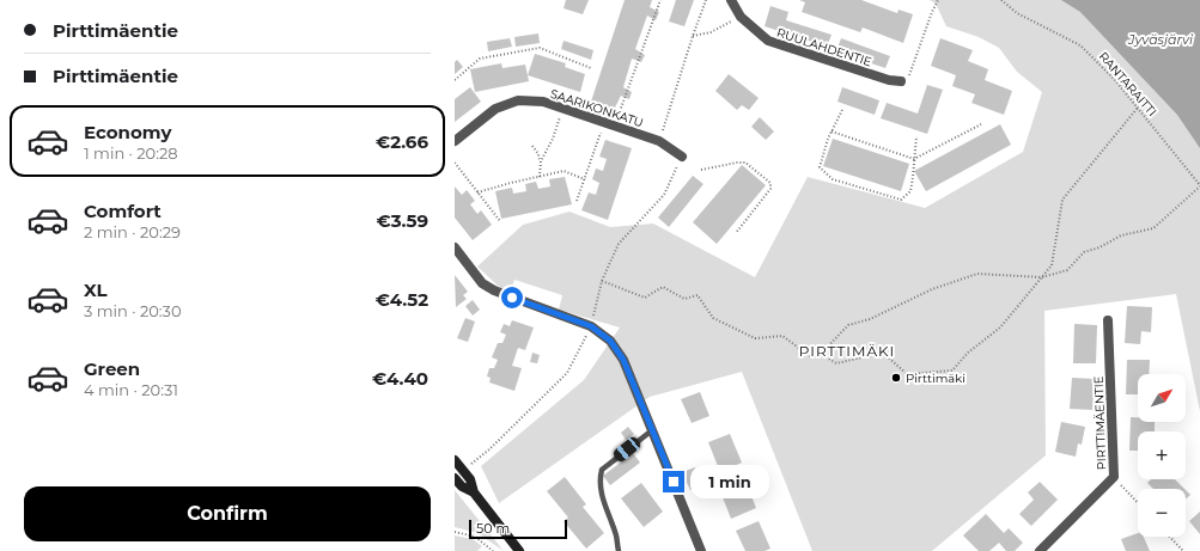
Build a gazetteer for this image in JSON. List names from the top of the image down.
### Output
{
  "streets": {
    "street": ["RUULAHDENTIE", "SAARIKONKATU", "PIRTTIMÄENTIE"],
    "path": ["RANTARAITTI"]
  },
  "districts": ["PIRTTIMÄKI"],
  "water": ["Jyväsjärvi"],
  "places": ["Pirttimäki"],
  "scale_bar": "50 m",
  "north": "top right",
  "page": {
    "banner": ["Pirttimäentie", "Pirttimäentie"],
    "list": [
      {
        "name": "Economy",
        "note": "1 min · 20:28",
        "value": "€2.66"
      },
      {
        "name": "Comfort",
        "note": "2 min · 20:29",
        "value": "€3.59"
      },
      {
        "name": "XL",
        "note": "3 min · 20:30",
        "value": "€4.52"
      },
      {
        "name": "Green",
        "note": "4 min · 20:31",
        "value": "€4.40"
      }
    ],
    "map_buttons": ["+", "−"],
    "bubble": "1 min",
    "buttons": "Confirm",
    "scale": "50 m"
  }
}
